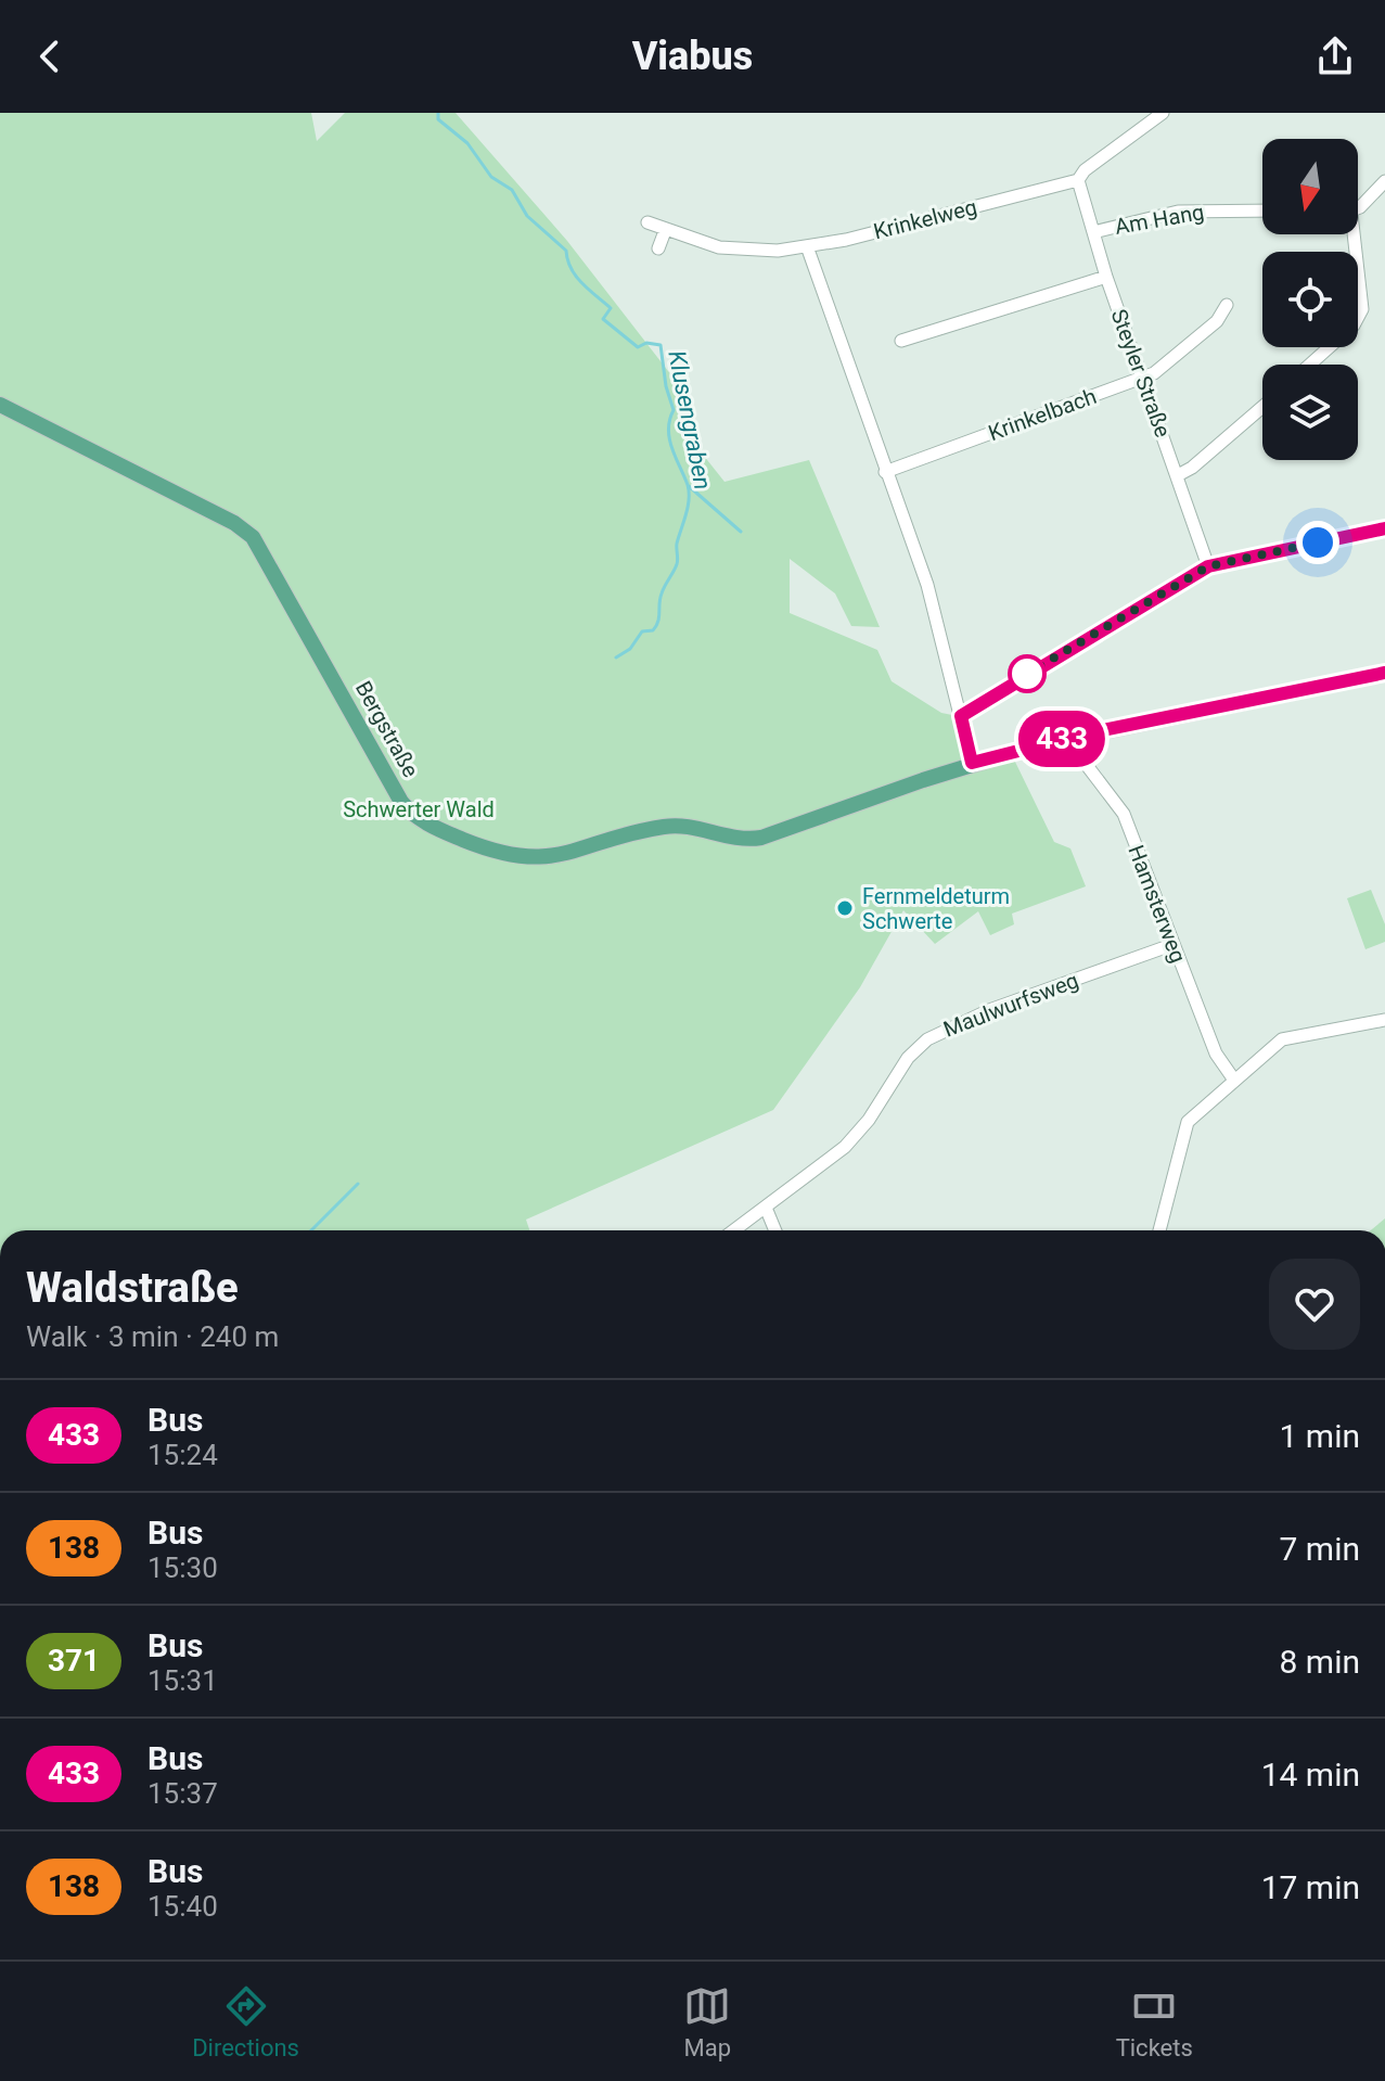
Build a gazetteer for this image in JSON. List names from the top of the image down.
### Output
{
  "streets": {
    "main road": ["Bergstraße"],
    "street": [
      "Krinkelweg",
      "Am Hang",
      "Steyler Straße",
      "Krinkelbach",
      "Hamsterweg",
      "Maulwurfsweg"
    ]
  },
  "crossings": [
    ["Krinkelweg", "Steyler Straße"],
    ["Am Hang", "Steyler Straße"],
    ["Steyler Straße", "Krinkelbach"],
    ["Bergstraße", "Hamsterweg"],
    ["Hamsterweg", "Maulwurfsweg"]
  ],
  "water": ["Klusengraben"],
  "parks": ["Schwerter Wald"],
  "places": ["Fernmeldeturm Schwerte"],
  "lines": ["bus line 433"],
  "north": "bottom",
  "page": {
    "header": "Viabus",
    "on_map": "433",
    "heading": ["Waldstraße", "Walk · 3 min · 240 m"],
    "list": [
      {
        "mark": "433",
        "name": "Bus",
        "note": "15:24",
        "value": "1 min"
      },
      {
        "mark": "138",
        "name": "Bus",
        "note": "15:30",
        "value": "7 min"
      },
      {
        "mark": "371",
        "name": "Bus",
        "note": "15:31",
        "value": "8 min"
      },
      {
        "mark": "433",
        "name": "Bus",
        "note": "15:37",
        "value": "14 min"
      },
      {
        "mark": "138",
        "name": "Bus",
        "note": "15:40",
        "value": "17 min"
      }
    ],
    "tabs": ["Directions", "Map", "Tickets"]
  }
}
